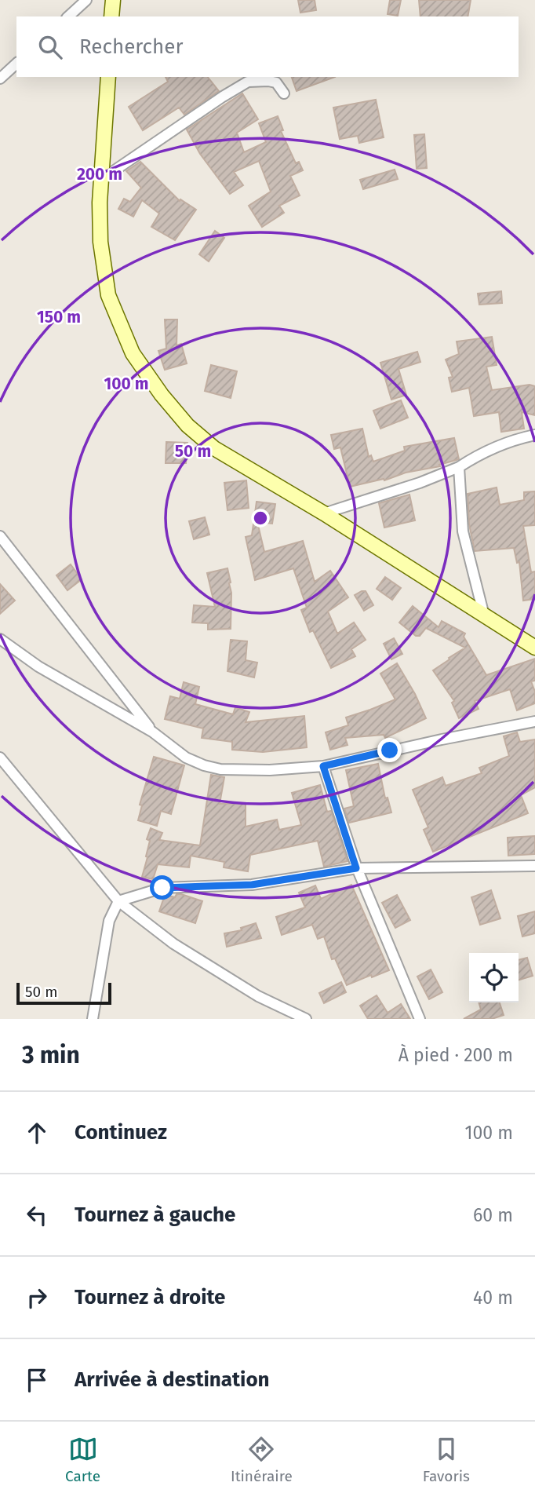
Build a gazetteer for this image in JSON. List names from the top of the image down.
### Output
{
  "scale_bar": "50 m",
  "page": {
    "search": "Rechercher",
    "scale": "50 m",
    "heading": ["3 min", "À pied · 200 m"],
    "list": [
      ["Continuez", "100 m"],
      ["Tournez à gauche", "60 m"],
      ["Tournez à droite", "40 m"],
      "Arrivée à destination"
    ],
    "nav": ["Carte", "Itinéraire", "Favoris"]
  },
  "rings": [
    "200 m",
    "150 m",
    "100 m",
    "50 m"
  ]
}
